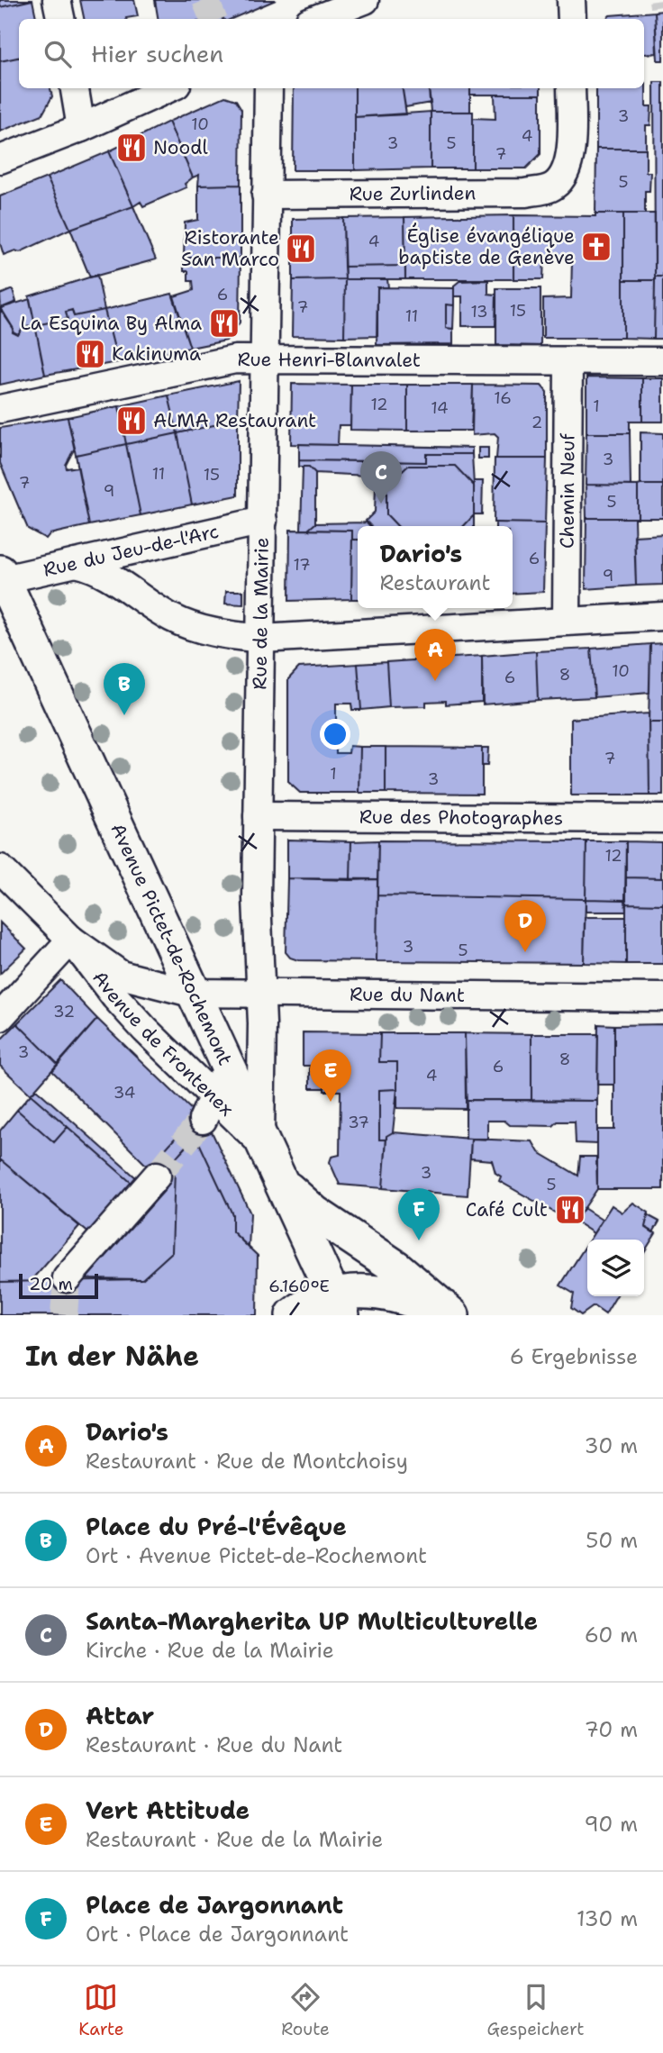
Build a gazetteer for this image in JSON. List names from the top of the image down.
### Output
{
  "streets": {
    "main road": ["Avenue Pictet-de-Rochemont"],
    "street": [
      "Rue Zurlinden",
      "Rue Henri-Blanvalet",
      "Chemin Neuf",
      "Rue du Jeu-de-l'Arc",
      "Rue de la Mairie",
      "Rue des Photographes",
      "Rue du Nant",
      "Avenue de Frontenex"
    ]
  },
  "crossings": [
    ["Rue Zurlinden", "Rue de la Mairie"],
    ["Rue Henri-Blanvalet", "Chemin Neuf"],
    ["Rue Henri-Blanvalet", "Rue de la Mairie"],
    ["Rue du Jeu-de-l'Arc", "Rue de la Mairie"],
    ["Rue du Jeu-de-l'Arc", "Avenue Pictet-de-Rochemont"],
    ["Rue de la Mairie", "Rue des Photographes"],
    ["Rue de la Mairie", "Avenue Pictet-de-Rochemont"],
    ["Rue de la Mairie", "Rue du Nant"],
    ["Avenue Pictet-de-Rochemont", "Rue du Nant"],
    ["Avenue Pictet-de-Rochemont", "Avenue de Frontenex"],
    ["Rue du Nant", "Avenue de Frontenex"]
  ],
  "places": {
    "restaurant": [
      "Noodl",
      "Ristorante San Marco",
      "La Esquina By Alma",
      "Kakinuma",
      "ALMA Restaurant",
      "Café Cult"
    ],
    "church": ["Église évangélique baptiste de Genève"]
  },
  "house_numbers": [
    "3",
    "10",
    "4",
    "3",
    "5",
    "7",
    "5",
    "4",
    "6",
    "7",
    "15",
    "13",
    "11",
    "16",
    "12",
    "1",
    "14",
    "2",
    "3",
    "11",
    "15",
    "7",
    "9",
    "5",
    "6",
    "17",
    "9",
    "10",
    "8",
    "6",
    "7",
    "1",
    "3",
    "12",
    "3",
    "5",
    "32",
    "3",
    "8",
    "6",
    "4",
    "34",
    "37",
    "3",
    "5"
  ],
  "scale_bar": "20 m",
  "page": {
    "search": "Hier suchen",
    "pins": [
      "C",
      "A",
      "B",
      "D",
      "E",
      "F"
    ],
    "popup": ["Dario's", "Restaurant"],
    "scale": "20 m",
    "heading": ["In der Nähe", "6 Ergebnisse"],
    "list": [
      {
        "mark": "A",
        "name": "Dario's",
        "note": "Restaurant · Rue de Montchoisy",
        "value": "30 m"
      },
      {
        "mark": "B",
        "name": "Place du Pré-l'Évêque",
        "note": "Ort · Avenue Pictet-de-Rochemont",
        "value": "50 m"
      },
      {
        "mark": "C",
        "name": "Santa-Margherita UP Multiculturelle",
        "note": "Kirche · Rue de la Mairie",
        "value": "60 m"
      },
      {
        "mark": "D",
        "name": "Attar",
        "note": "Restaurant · Rue du Nant",
        "value": "70 m"
      },
      {
        "mark": "E",
        "name": "Vert Attitude",
        "note": "Restaurant · Rue de la Mairie",
        "value": "90 m"
      },
      {
        "mark": "F",
        "name": "Place de Jargonnant",
        "note": "Ort · Place de Jargonnant",
        "value": "130 m"
      }
    ],
    "nav": ["Karte", "Route", "Gespeichert"]
  },
  "coordinates": ["6.160°E"]
}
